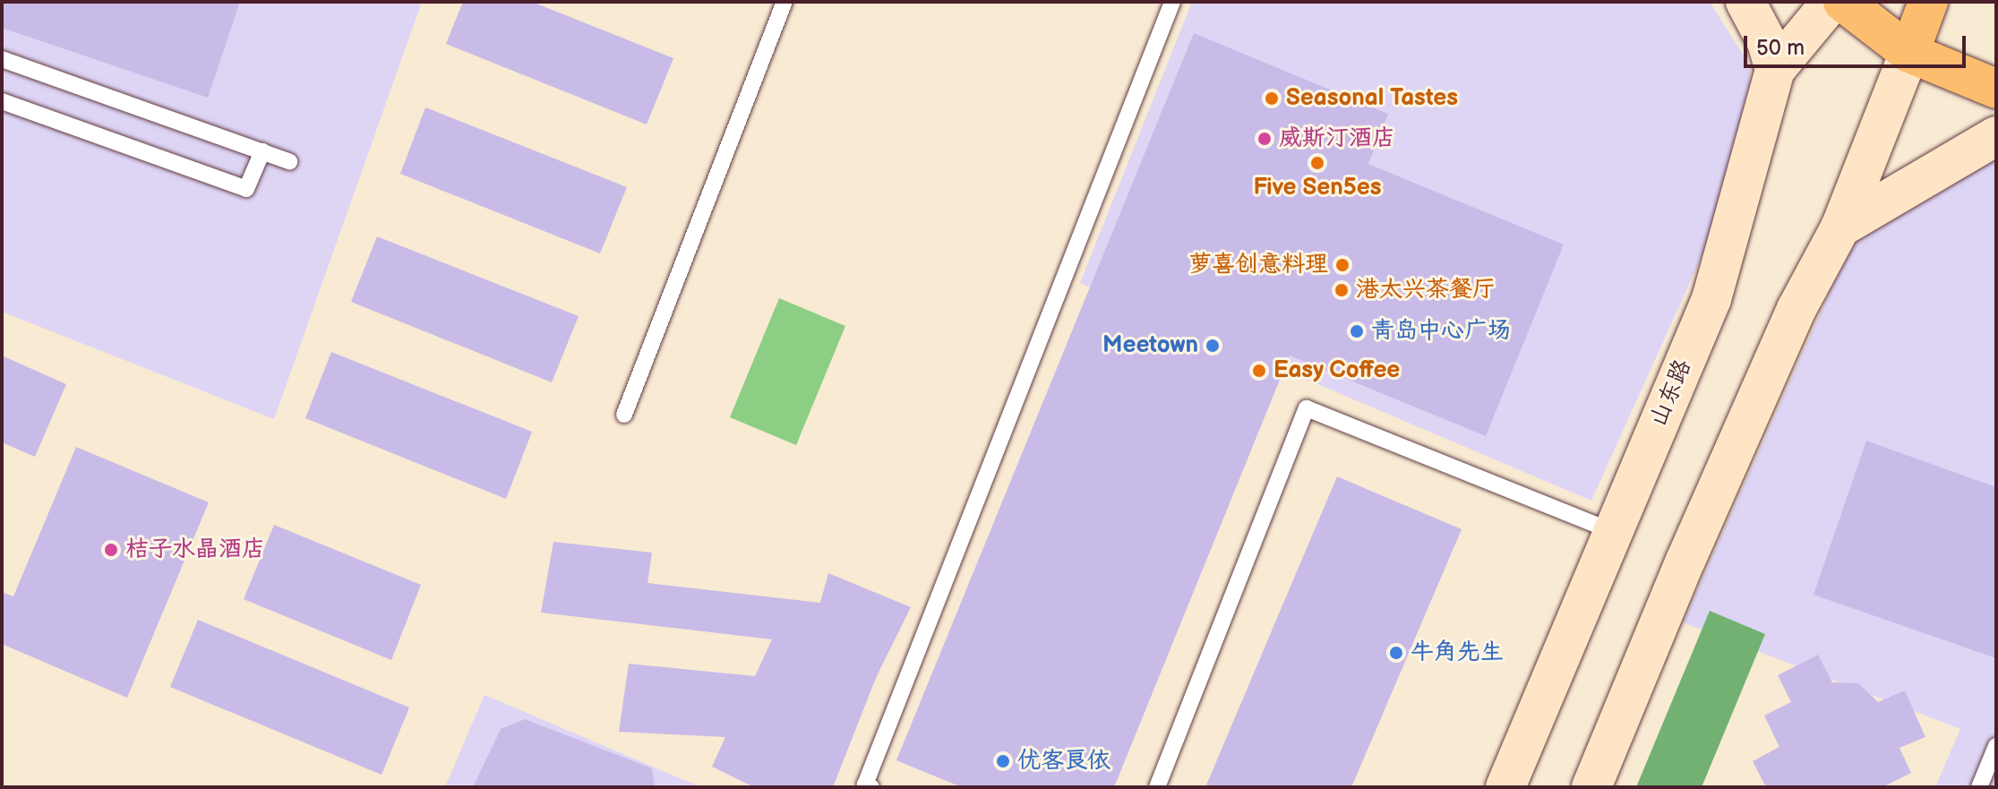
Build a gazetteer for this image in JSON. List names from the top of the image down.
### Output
{
  "streets": {
    "main road": ["山东路"]
  },
  "places": [
    "Seasonal Tastes",
    "威斯汀酒店",
    "Five Sen5es",
    "萝喜创意料理",
    "港太兴茶餐厅",
    "青岛中心广场",
    "Meetown",
    "Easy Coffee",
    "桔子水晶酒店",
    "牛角先生",
    "优客良依"
  ],
  "scale_bar": "50 m"
}
